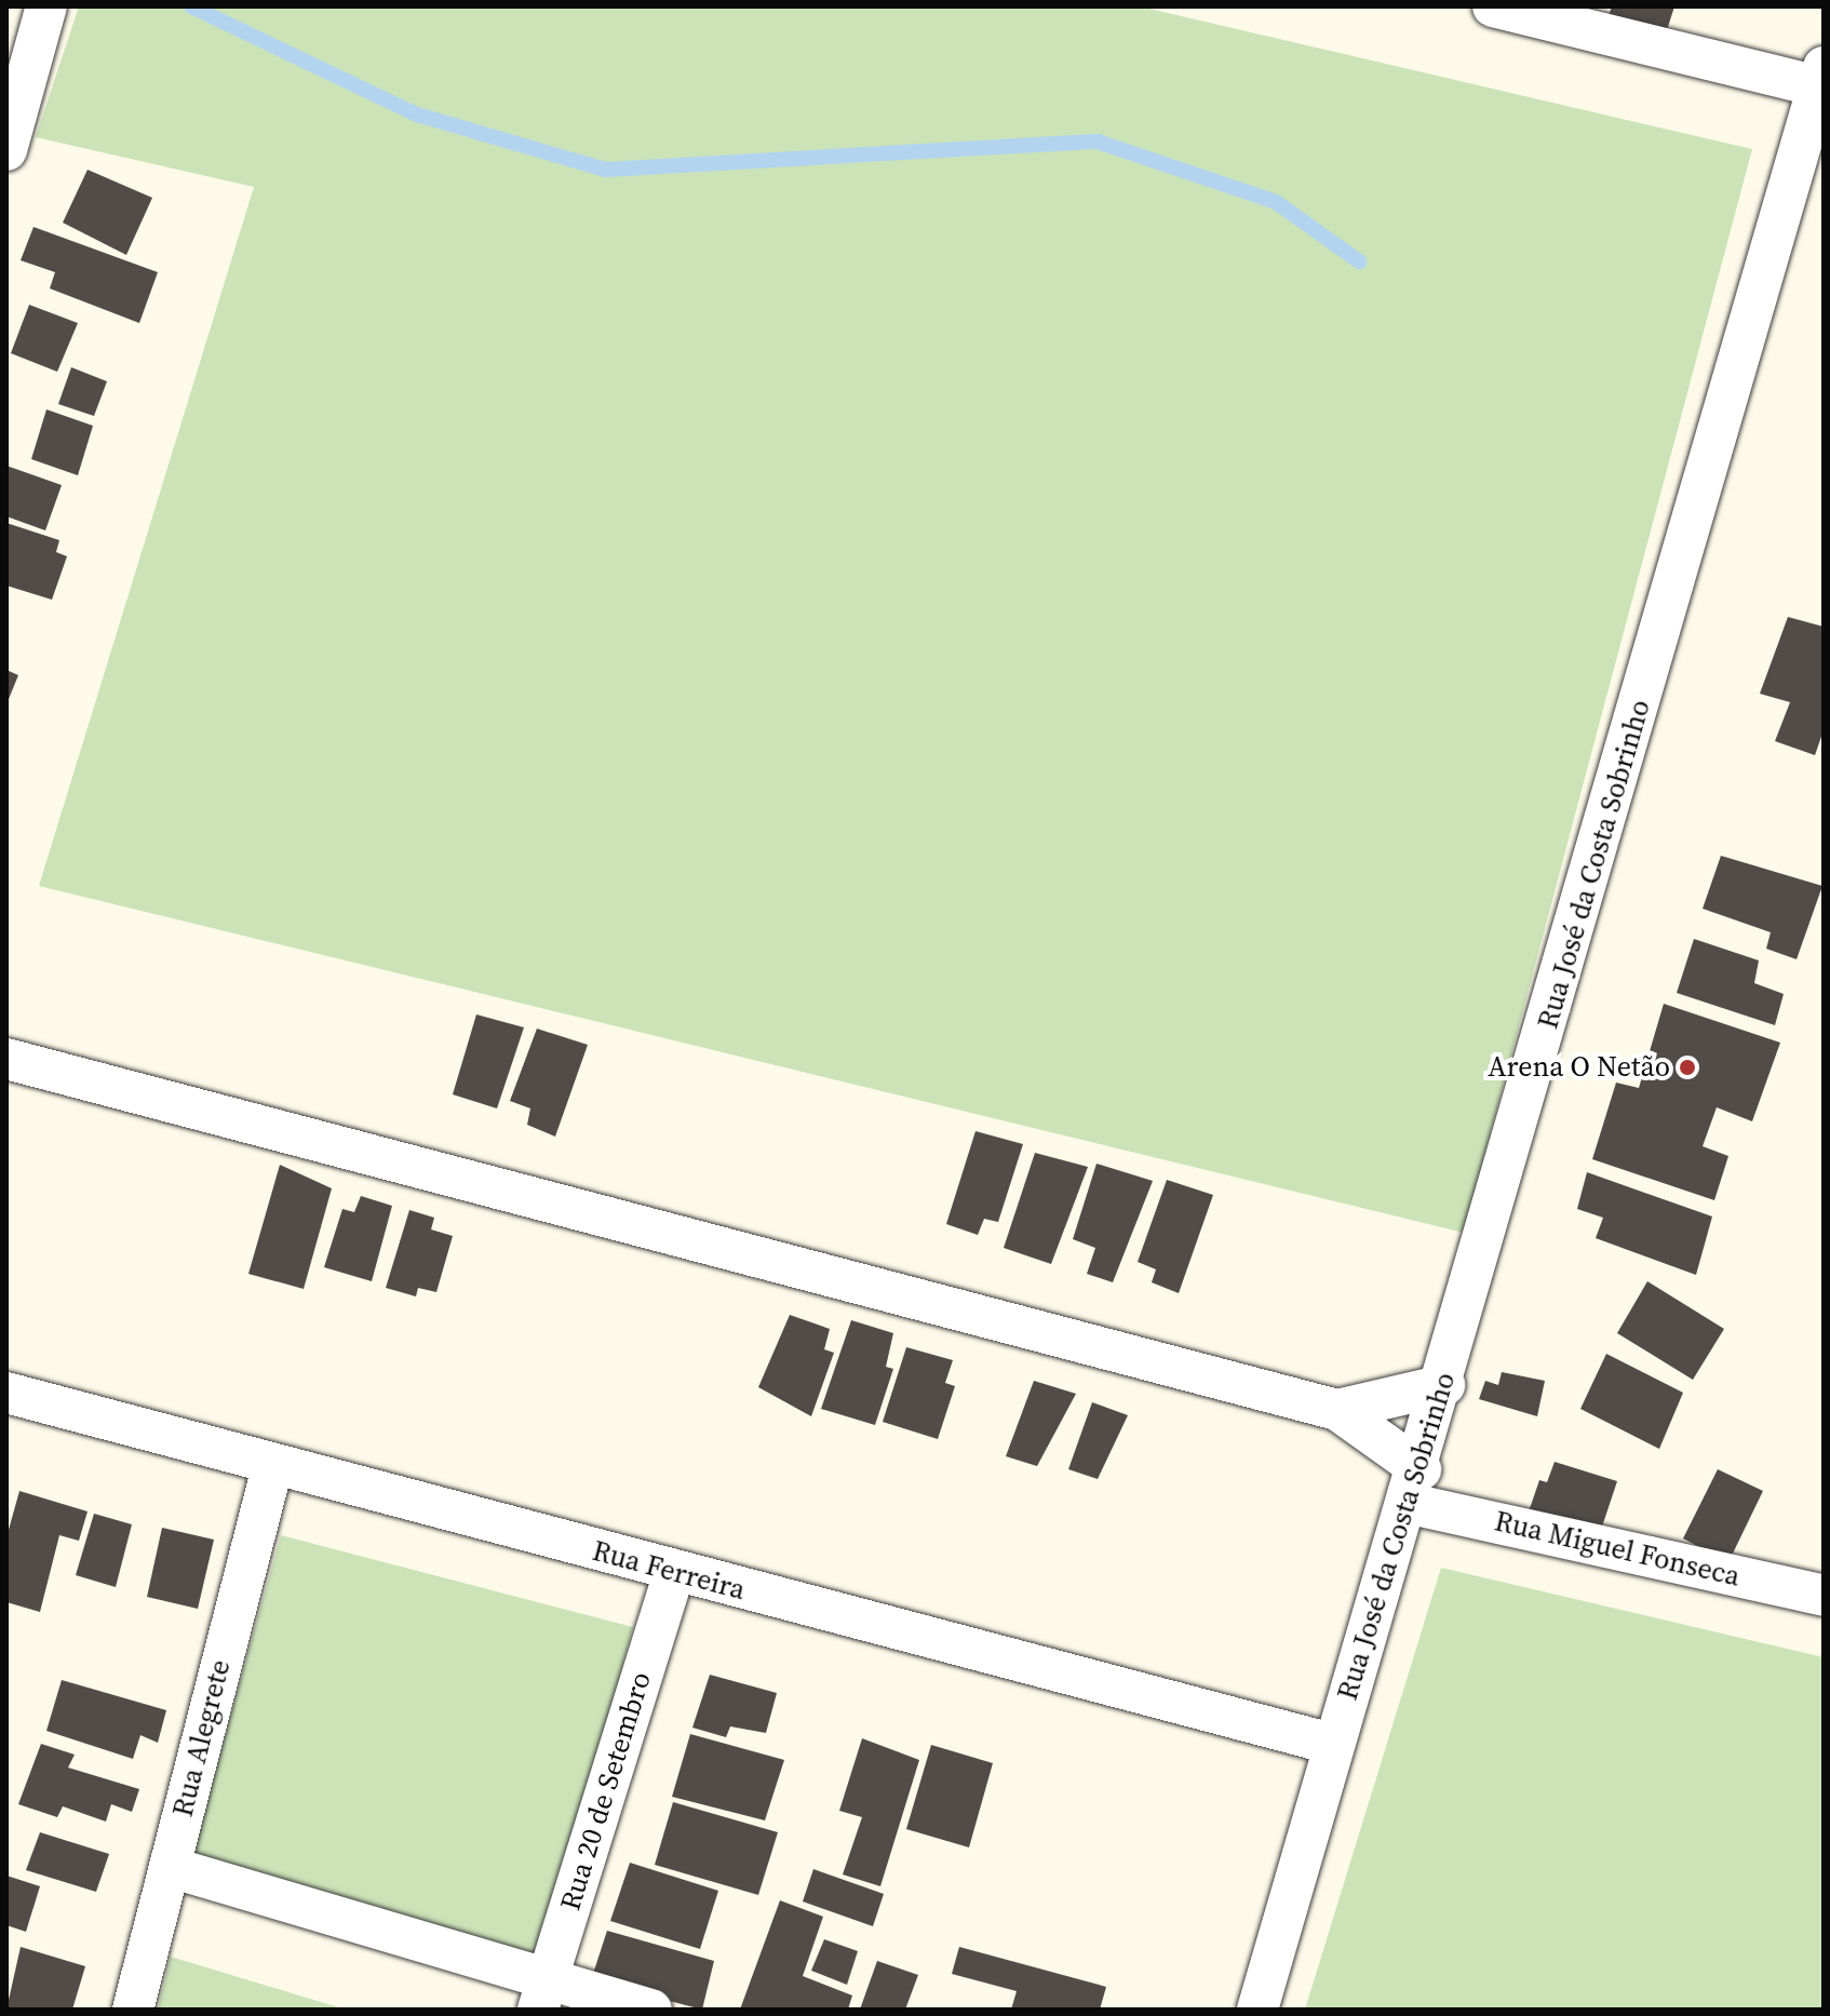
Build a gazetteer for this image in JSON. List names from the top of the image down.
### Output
{
  "streets": {
    "street": [
      "Rua José da Costa Sobrinho",
      "Rua Miguel Fonseca",
      "Rua Ferreira",
      "Rua Alegrete",
      "Rua 20 de Setembro"
    ]
  },
  "crossings": [
    ["Rua José da Costa Sobrinho", "Rua Miguel Fonseca"],
    ["Rua José da Costa Sobrinho", "Rua Ferreira"],
    ["Rua Ferreira", "Rua Alegrete"],
    ["Rua Ferreira", "Rua 20 de Setembro"]
  ],
  "places": ["Arena O Netão"]
}
